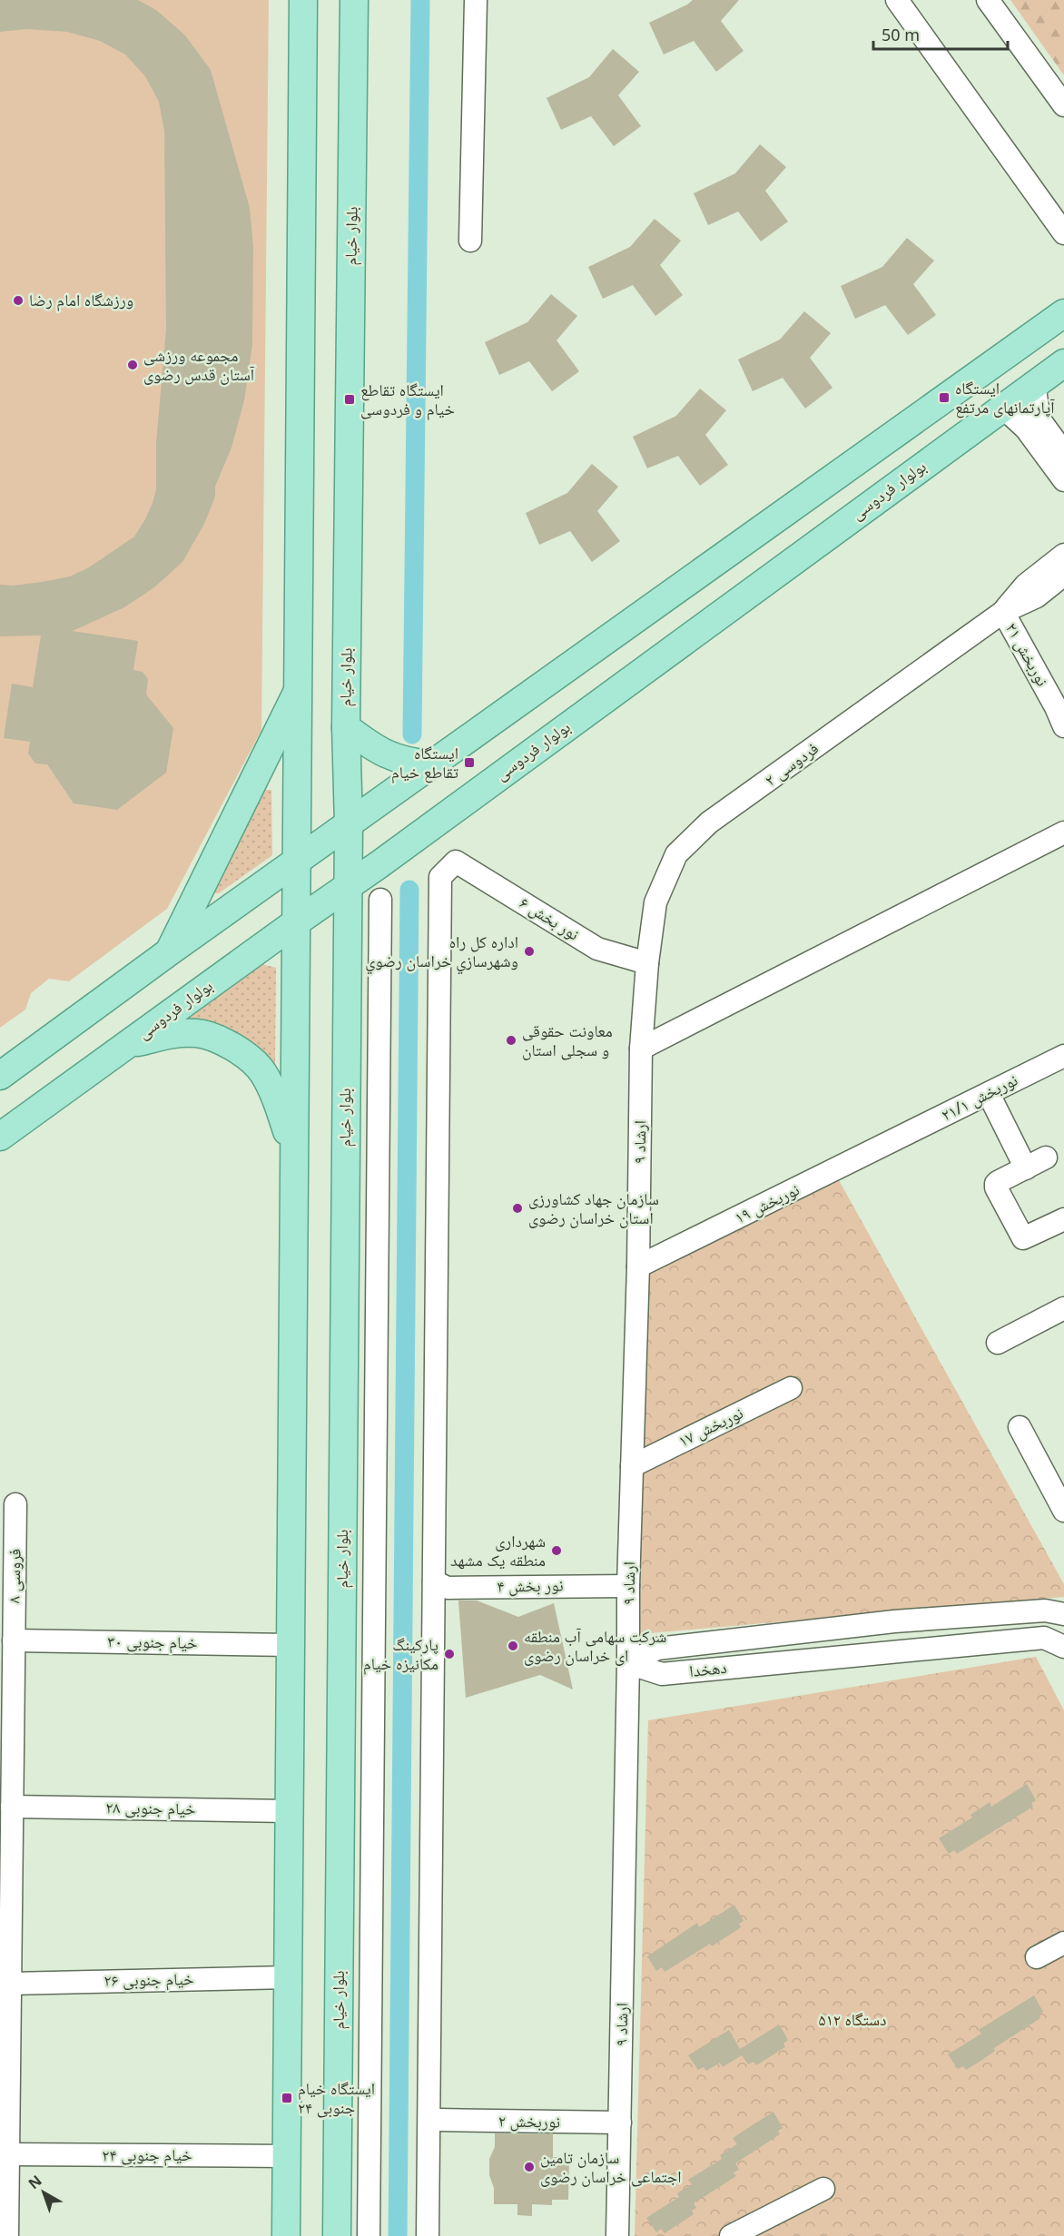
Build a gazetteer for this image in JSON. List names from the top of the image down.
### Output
{
  "streets": {
    "main road": ["بلوار خیام", "بولوار فردوسی"],
    "street": [
      "نوربخش ۲۱",
      "فردوسی ۲",
      "نور بخش ۶",
      "نوربخش ۲۱/۱",
      "ارشاد ۹",
      "نوربخش ۱۹",
      "نوربخش ۱۷",
      "فروسی ۸",
      "نور بخش ۴",
      "خیام جنوبی ۳۰",
      "دهخدا",
      "خیام جنوبی ۲۸",
      "خیام جنوبی ۲۶",
      "نوربخش ۲",
      "خیام جنوبی ۲۴"
    ]
  },
  "crossings": [
    ["بلوار خیام", "بولوار فردوسی"],
    ["نوربخش ۲۱", "فردوسی ۲"],
    ["فردوسی ۲", "نور بخش ۶"],
    ["فردوسی ۲", "ارشاد ۹"],
    ["نور بخش ۶", "ارشاد ۹"],
    ["نور بخش ۶", "نور بخش ۴"],
    ["نوربخش ۲۱/۱", "نوربخش ۱۹"],
    ["ارشاد ۹", "نوربخش ۱۹"],
    ["ارشاد ۹", "نوربخش ۱۷"],
    ["ارشاد ۹", "نور بخش ۴"],
    ["ارشاد ۹", "دهخدا"],
    ["ارشاد ۹", "نوربخش ۲"],
    ["فروسی ۸", "خیام جنوبی ۳۰"],
    ["فروسی ۸", "خیام جنوبی ۲۸"],
    ["فروسی ۸", "خیام جنوبی ۲۶"],
    ["فروسی ۸", "خیام جنوبی ۲۴"]
  ],
  "parks": ["۵۱۲ دستگاه"],
  "places": {
    "other": [
      "ورزشگاه امام رضا",
      "مجموعه ورزشی آستان قدس رضوی",
      "اداره كل راه وشهرسازي خراسان رضوي",
      "معاونت حقوقی و سجلی استان",
      "سازمان جهاد کشاورزی استان خراسان رضوی",
      "شهرداری منطقه یک مشهد",
      "شرکت سهامی آب منطقه ای خراسان رضوی",
      "پارکینگ مکانیزه خیام",
      "سازمان تامین اجتماعی خراسان رضوی"
    ],
    "transit": [
      "ایستگاه آپارتمانهای مرتفع",
      "ایستگاه تقاطع خیام و فردوسی",
      "ایستگاه تقاطع خیام",
      "ایستگاه خیام جنوبی ۲۴"
    ]
  },
  "scale_bar": "50 m",
  "north": "top left"
}
